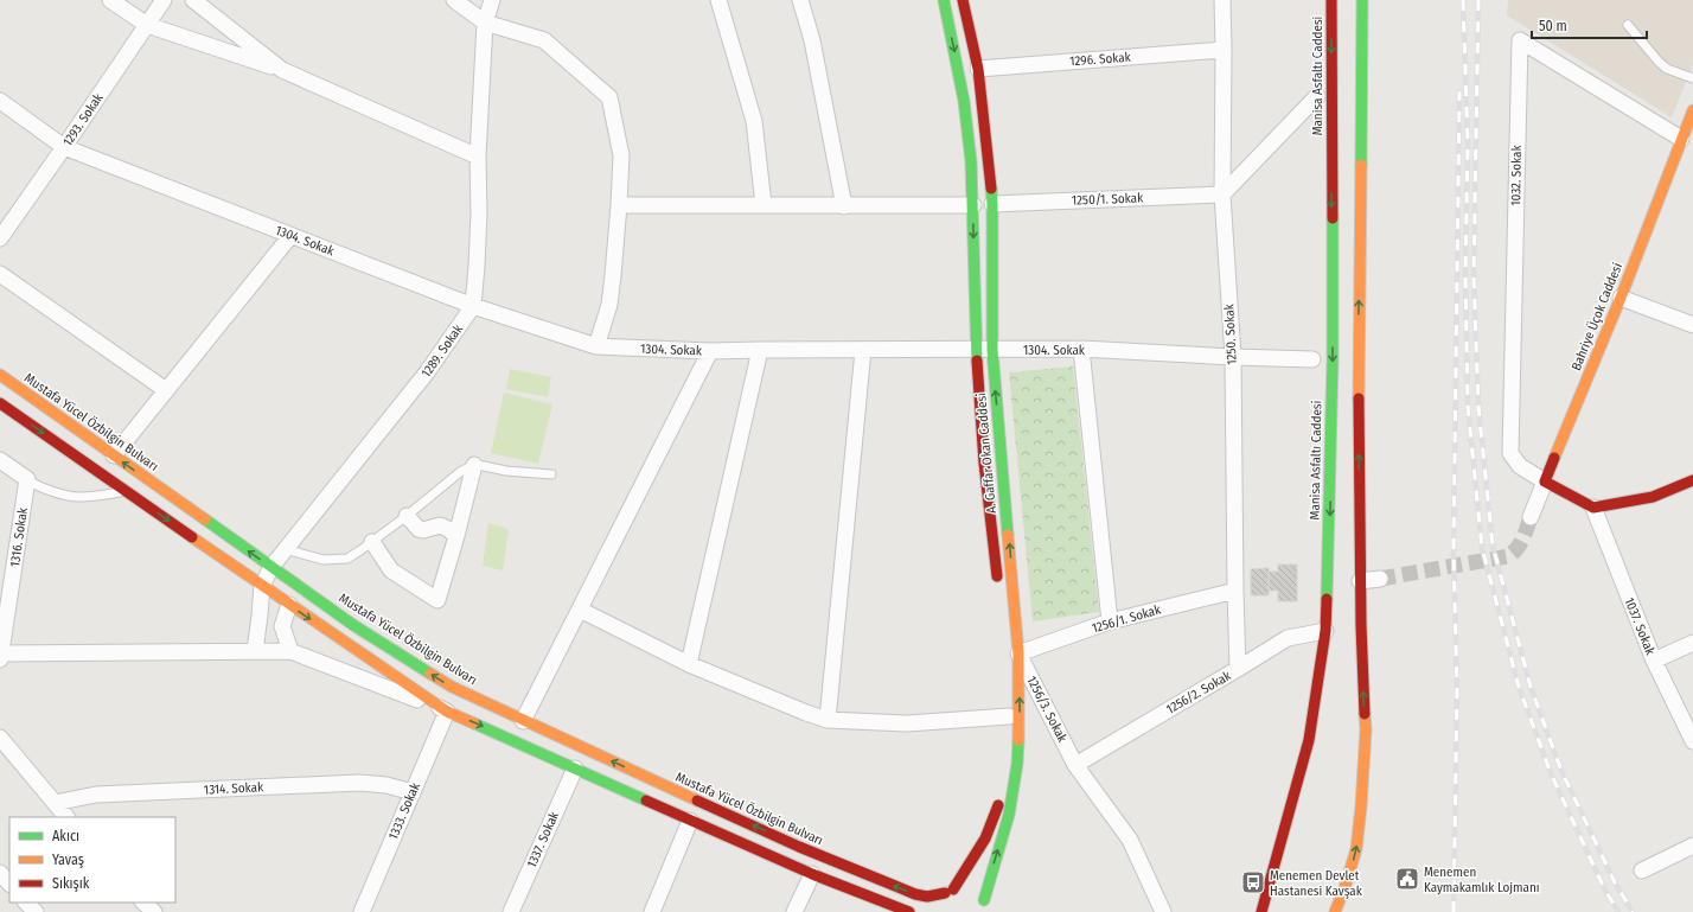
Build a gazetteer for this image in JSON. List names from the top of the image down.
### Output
{
  "streets": {
    "main road": [
      "Manisa Asfaltı Caddesi",
      "Bahriye Üçok Caddesi",
      "Mustafa Yücel Özbilgin Bulvarı",
      "A. Gaffar Okan Caddesi"
    ],
    "street": [
      "1296. Sokak",
      "1293. Sokak",
      "1032. Sokak",
      "1250/1. Sokak",
      "1304. Sokak",
      "1250. Sokak",
      "1289. Sokak",
      "1316. Sokak",
      "1256/1. Sokak",
      "1037. Sokak",
      "1256/2. Sokak",
      "1256/3. Sokak",
      "1314. Sokak",
      "1333. Sokak",
      "1337. Sokak"
    ]
  },
  "crossings": [
    ["1296. Sokak", "1250. Sokak"],
    ["1296. Sokak", "A. Gaffar Okan Caddesi"],
    ["Manisa Asfaltı Caddesi", "1256/2. Sokak"],
    ["1293. Sokak", "1304. Sokak"],
    ["1032. Sokak", "Bahriye Üçok Caddesi"],
    ["1250/1. Sokak", "1250. Sokak"],
    ["1250/1. Sokak", "A. Gaffar Okan Caddesi"],
    ["1304. Sokak", "1250. Sokak"],
    ["1304. Sokak", "1289. Sokak"],
    ["1304. Sokak", "A. Gaffar Okan Caddesi"],
    ["1250. Sokak", "1256/1. Sokak"],
    ["1250. Sokak", "1256/2. Sokak"],
    ["1289. Sokak", "Mustafa Yücel Özbilgin Bulvarı"],
    ["Mustafa Yücel Özbilgin Bulvarı", "A. Gaffar Okan Caddesi"],
    ["A. Gaffar Okan Caddesi", "1256/1. Sokak"],
    ["A. Gaffar Okan Caddesi", "1256/3. Sokak"],
    ["1256/1. Sokak", "1256/3. Sokak"],
    ["1256/2. Sokak", "1256/3. Sokak"],
    ["1314. Sokak", "1333. Sokak"]
  ],
  "places": {
    "public building": ["Menemen Kaymakamlık Lojmanı"],
    "bus stop": ["Menemen Devlet Hastanesi Kavşak"]
  },
  "legend": ["Akıcı", "Yavaş", "Sıkışık"],
  "scale_bar": "50 m"
}
